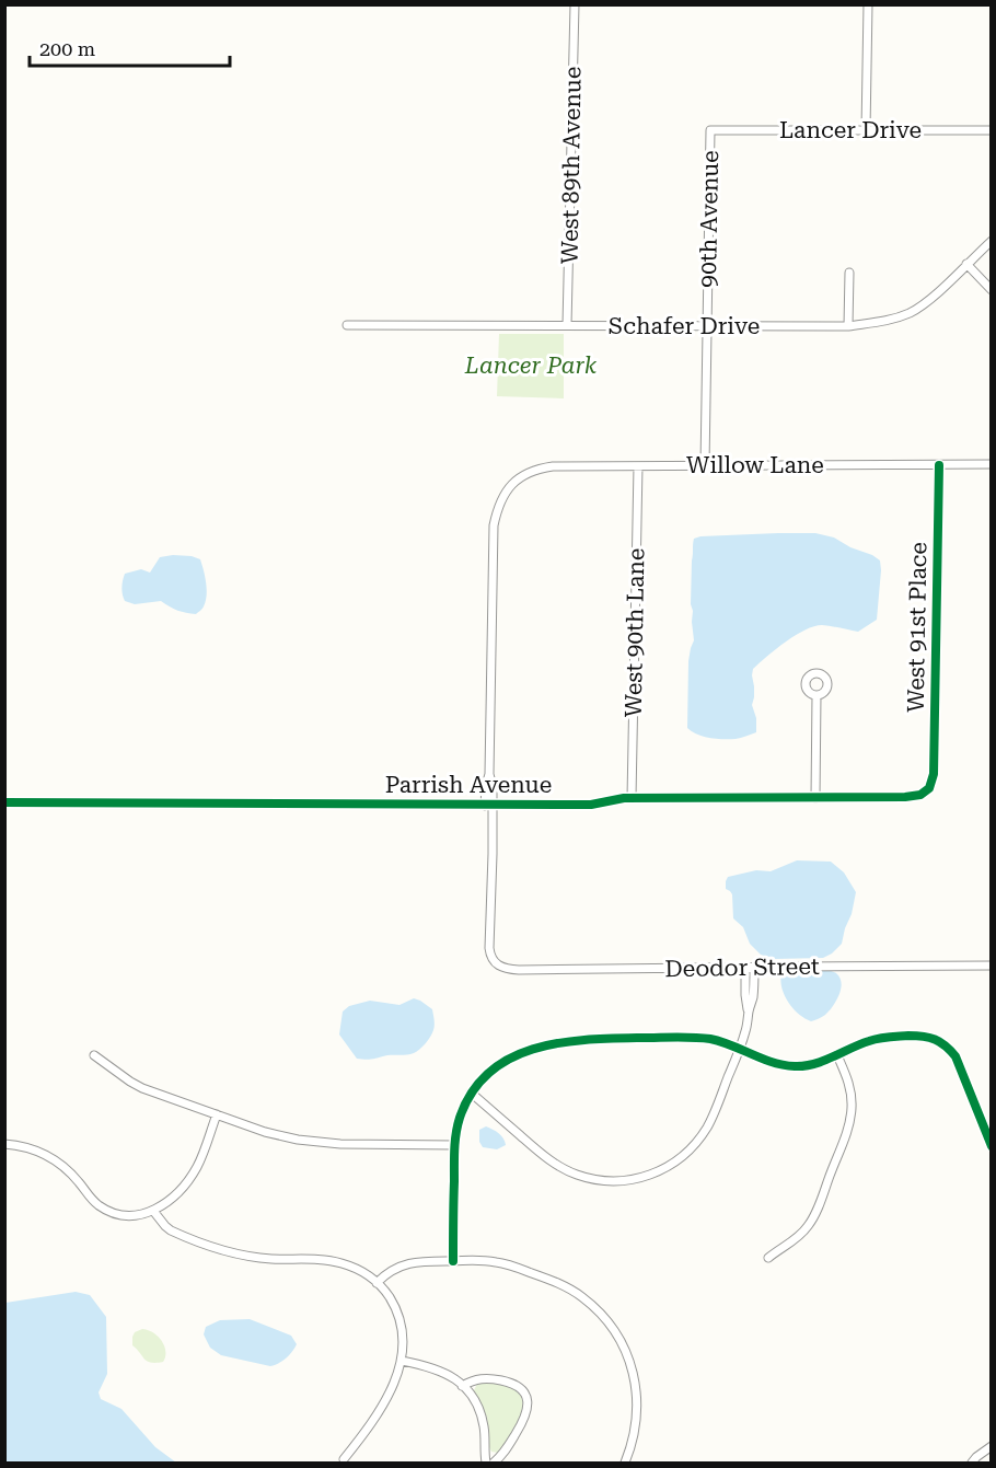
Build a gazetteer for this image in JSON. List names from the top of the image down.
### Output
{
  "streets": {
    "street": [
      "Lancer Drive",
      "West 89th Avenue",
      "90th Avenue",
      "Schafer Drive",
      "Willow Lane",
      "West 91st Place",
      "West 90th Lane",
      "Parrish Avenue",
      "Deodor Street"
    ]
  },
  "crossings": [
    ["Lancer Drive", "90th Avenue"],
    ["West 89th Avenue", "Schafer Drive"],
    ["90th Avenue", "Schafer Drive"],
    ["90th Avenue", "Willow Lane"],
    ["Willow Lane", "West 91st Place"],
    ["Willow Lane", "West 90th Lane"],
    ["Willow Lane", "Parrish Avenue"],
    ["Willow Lane", "Deodor Street"],
    ["West 91st Place", "Parrish Avenue"],
    ["West 90th Lane", "Parrish Avenue"],
    ["Parrish Avenue", "Deodor Street"]
  ],
  "parks": ["Lancer Park"],
  "scale_bar": "200 m"
}
